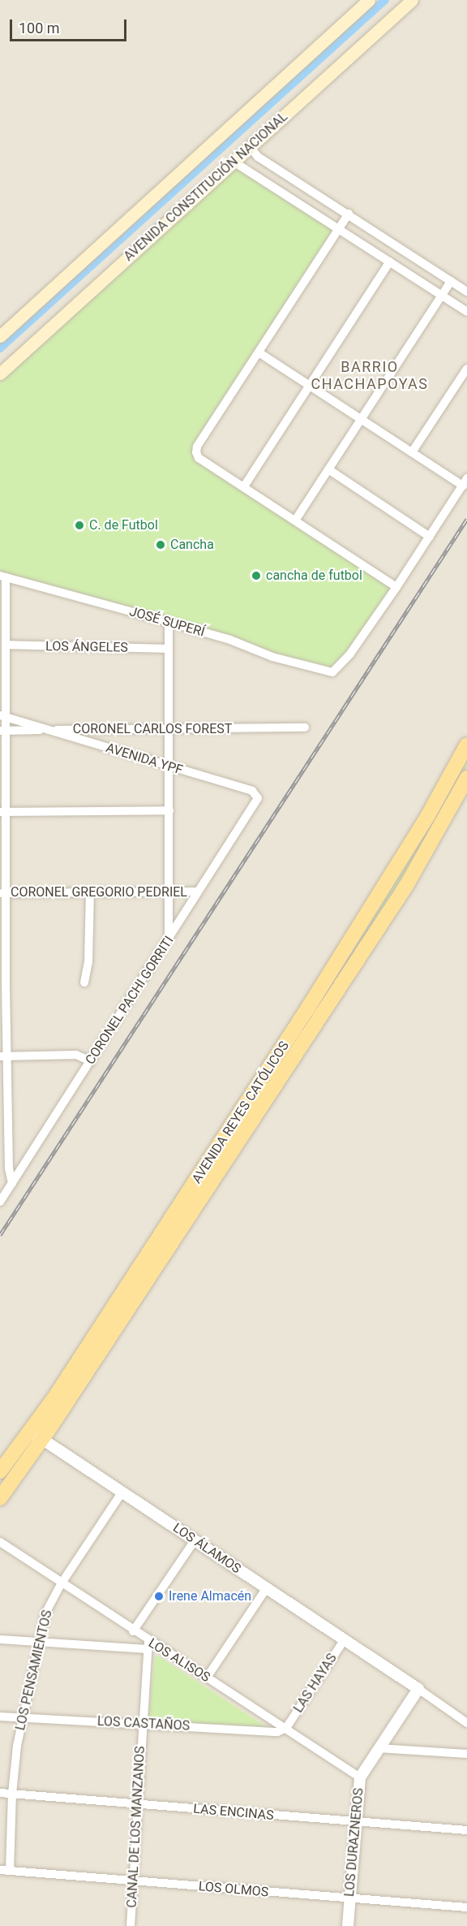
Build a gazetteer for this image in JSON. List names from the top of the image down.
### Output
{
  "streets": {
    "main road": ["AVENIDA CONSTITUCIÓN NACIONAL", "AVENIDA REYES CATÓLICOS"],
    "street": [
      "JOSÉ SUPERÍ",
      "LOS ÁNGELES",
      "CORONEL CARLOS FOREST",
      "AVENIDA YPF",
      "CORONEL GREGORIO PEDRIEL",
      "CORONEL PACHI GORRITI",
      "LOS ÁLAMOS",
      "LOS ALISOS",
      "LOS PENSAMIENTOS",
      "LAS HAYAS",
      "LOS CASTAÑOS",
      "LAS ENCINAS",
      "CANAL DE LOS MANZANOS",
      "LOS DURAZNEROS",
      "LOS OLMOS"
    ]
  },
  "crossings": [
    ["CORONEL CARLOS FOREST", "AVENIDA YPF"],
    ["AVENIDA YPF", "CORONEL PACHI GORRITI"],
    ["CORONEL GREGORIO PEDRIEL", "CORONEL PACHI GORRITI"],
    ["AVENIDA REYES CATÓLICOS", "LOS ÁLAMOS"],
    ["LOS ÁLAMOS", "LOS PENSAMIENTOS"],
    ["LOS ÁLAMOS", "LAS HAYAS"],
    ["LOS ÁLAMOS", "LOS DURAZNEROS"],
    ["LOS ALISOS", "LOS PENSAMIENTOS"],
    ["LOS ALISOS", "LAS HAYAS"],
    ["LOS ALISOS", "LOS CASTAÑOS"],
    ["LOS ALISOS", "CANAL DE LOS MANZANOS"],
    ["LOS ALISOS", "LOS DURAZNEROS"],
    ["LOS PENSAMIENTOS", "LOS CASTAÑOS"],
    ["LOS PENSAMIENTOS", "LAS ENCINAS"],
    ["LOS PENSAMIENTOS", "LOS OLMOS"],
    ["LAS HAYAS", "LOS CASTAÑOS"],
    ["LOS CASTAÑOS", "CANAL DE LOS MANZANOS"],
    ["LAS ENCINAS", "CANAL DE LOS MANZANOS"],
    ["LAS ENCINAS", "LOS DURAZNEROS"],
    ["CANAL DE LOS MANZANOS", "LOS OLMOS"],
    ["LOS DURAZNEROS", "LOS OLMOS"]
  ],
  "districts": ["BARRIO CHACHAPOYAS"],
  "places": [
    "C. de Futbol",
    "Cancha",
    "cancha de futbol",
    "Irene Almacén"
  ],
  "scale_bar": "100 m"
}
